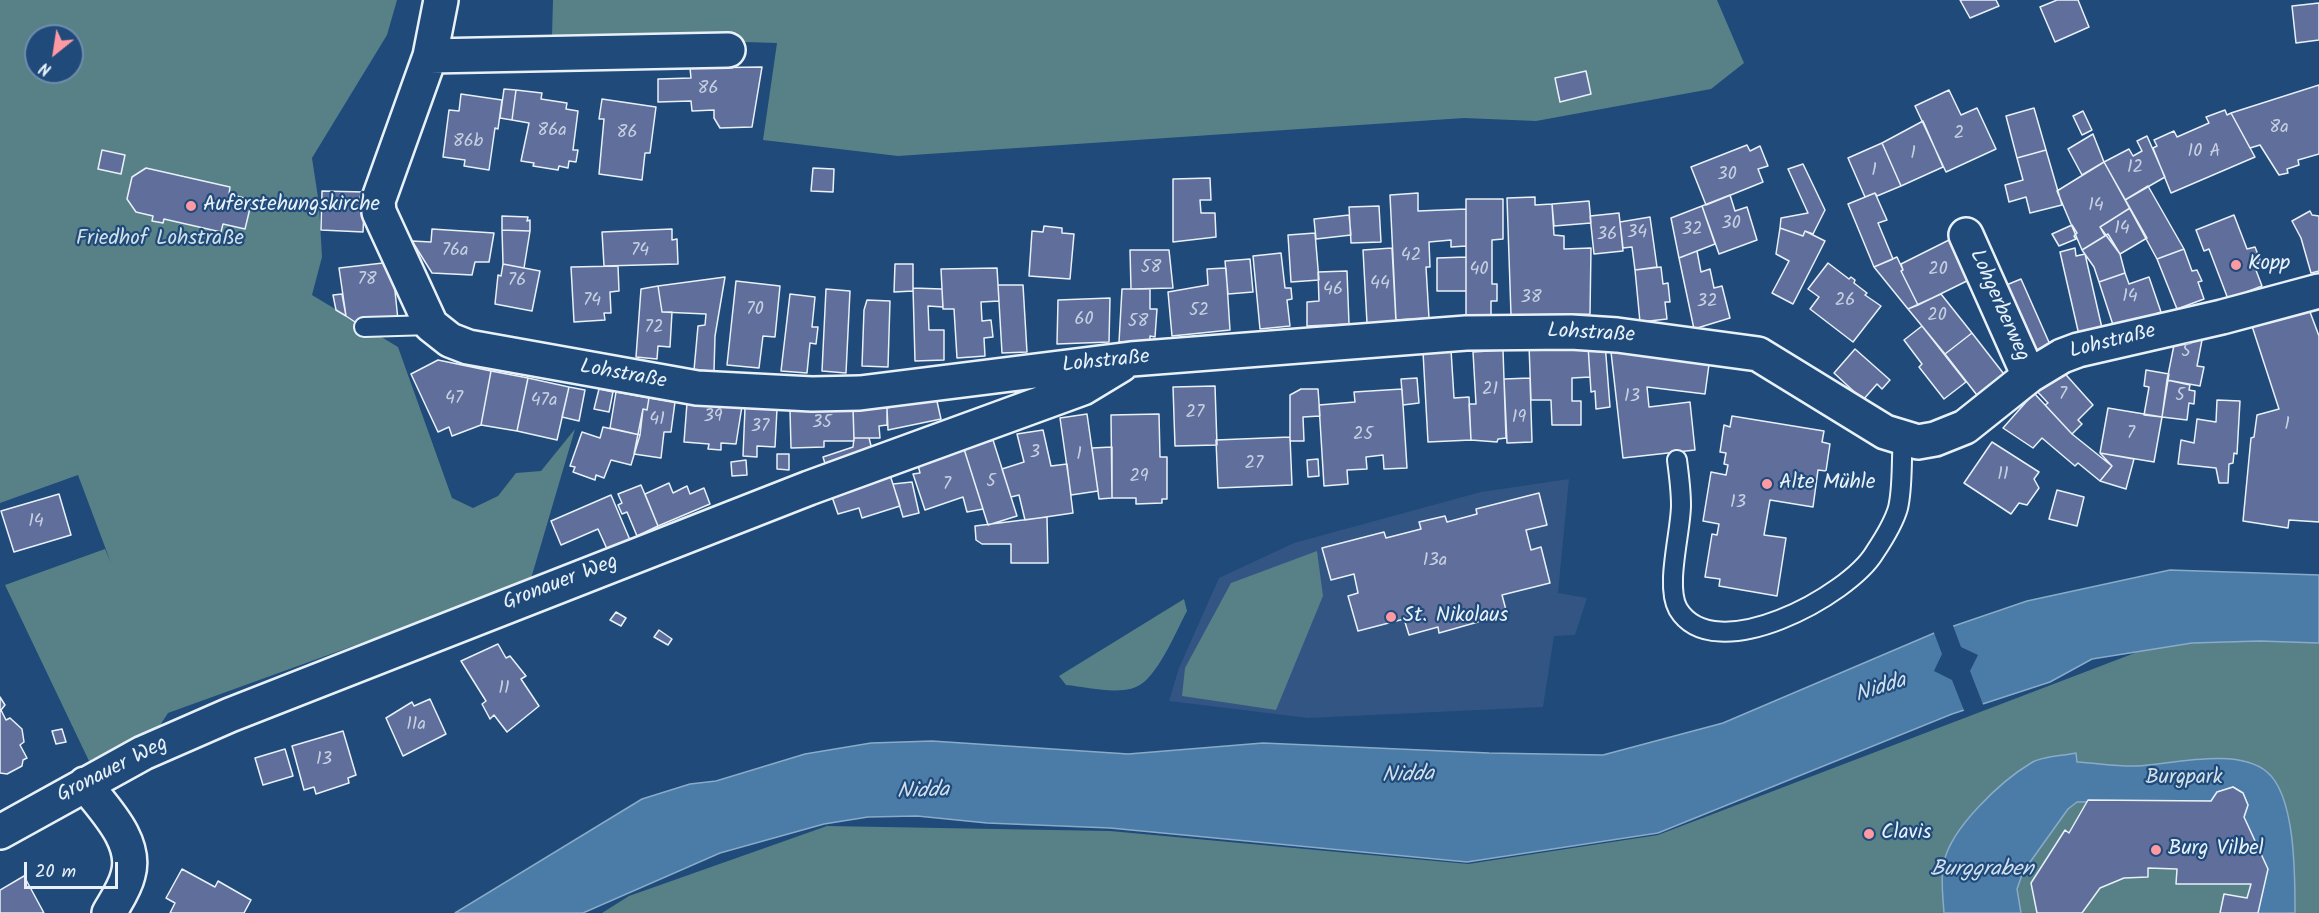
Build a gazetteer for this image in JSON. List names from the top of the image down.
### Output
{
  "streets": {
    "street": ["Lohgerberweg", "Lohstraße", "Gronauer Weg"]
  },
  "crossings": [
    ["Lohgerberweg", "Lohstraße"],
    ["Lohstraße", "Gronauer Weg"]
  ],
  "water": ["Nidda", "Burggraben"],
  "parks": ["Friedhof Lohstraße", "Burgpark"],
  "places": [
    "Auferstehungskirche",
    "Kopp",
    "Alte Mühle",
    "St. Nikolaus",
    "Clavis",
    "Burg Vilbel"
  ],
  "house_numbers": [
    "86",
    "8a",
    "86a",
    "86",
    "2",
    "86b",
    "10 A",
    "1",
    "12",
    "1",
    "30",
    "14",
    "30",
    "14",
    "32",
    "34",
    "36",
    "76a",
    "74",
    "42",
    "58",
    "40",
    "20",
    "78",
    "76",
    "44",
    "46",
    "14",
    "38",
    "74",
    "26",
    "32",
    "70",
    "52",
    "20",
    "60",
    "58",
    "72",
    "5",
    "21",
    "7",
    "5",
    "13",
    "47",
    "47a",
    "27",
    "39",
    "19",
    "41",
    "35",
    "1",
    "37",
    "7",
    "25",
    "3",
    "1",
    "27",
    "11",
    "29",
    "5",
    "7",
    "13",
    "14",
    "13a",
    "11",
    "11a",
    "13"
  ],
  "scale_bar": "20 m",
  "north": "bottom left"
}
